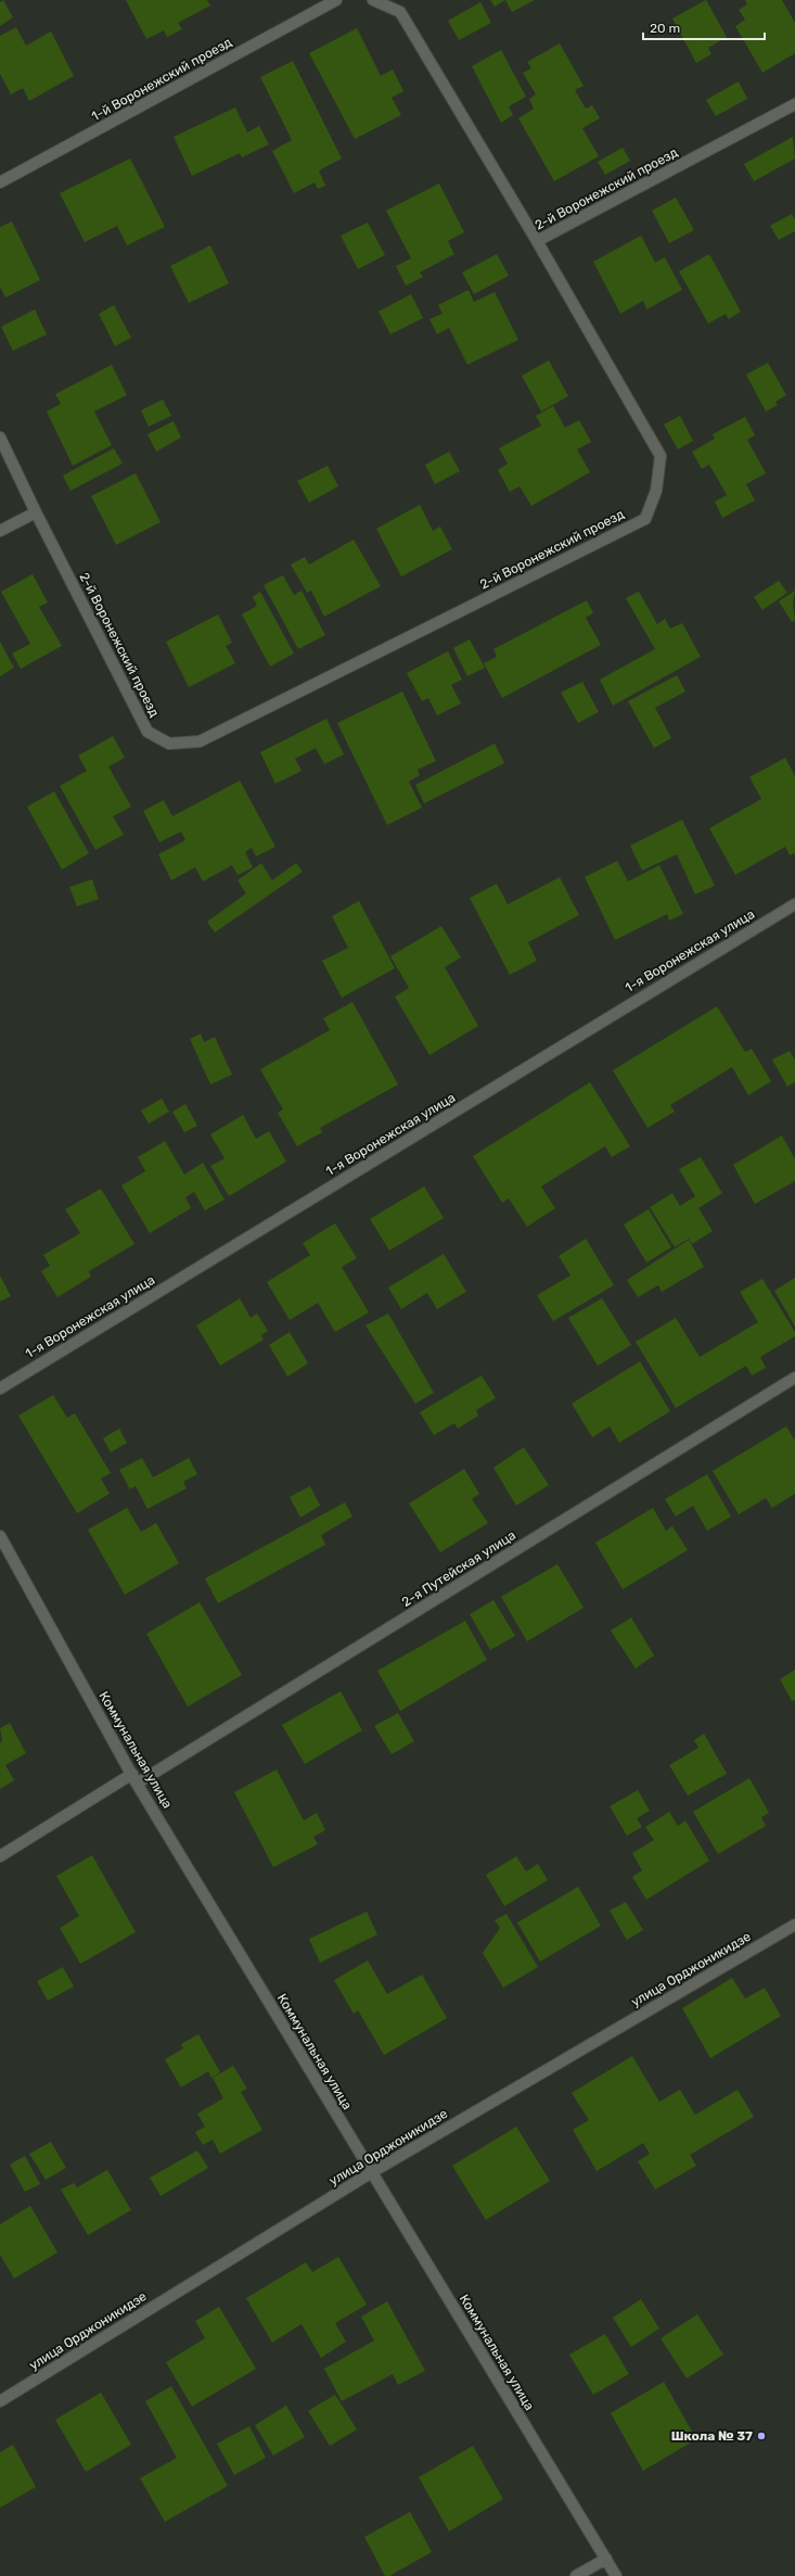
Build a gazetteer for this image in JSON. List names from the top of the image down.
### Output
{
  "streets": {
    "street": [
      "1-й Воронежский проезд",
      "2-й Воронежский проезд",
      "1-я Воронежская улица",
      "2-я Путейская улица",
      "Коммунальная улица",
      "улица Орджоникидзе"
    ]
  },
  "crossings": [
    ["2-я Путейская улица", "Коммунальная улица"],
    ["Коммунальная улица", "улица Орджоникидзе"]
  ],
  "places": ["Школа № 37"],
  "scale_bar": "20 m"
}
